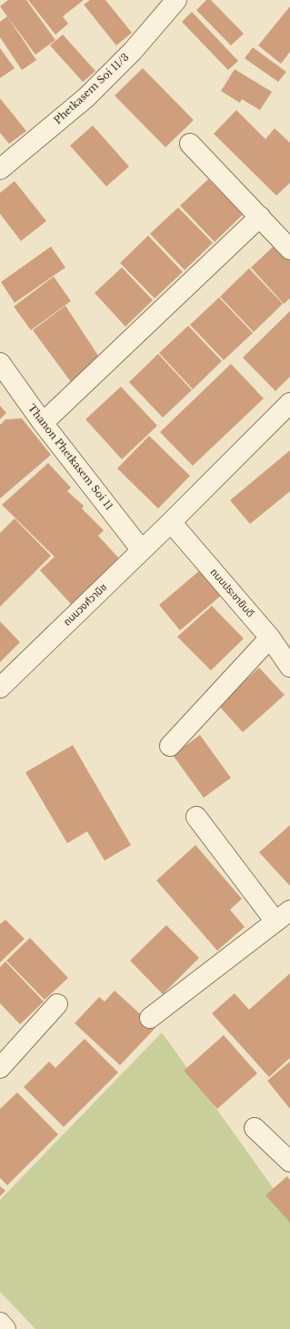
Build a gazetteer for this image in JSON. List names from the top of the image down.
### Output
{
  "streets": {
    "street": [
      "Phetkasem Soi 11/3",
      "Thanon Phetkasem Soi 11",
      "ถนนประชายินดี",
      "ถนนวงศ์วานิช"
    ]
  },
  "crossings": [
    ["Thanon Phetkasem Soi 11", "ถนนวงศ์วานิช"],
    ["ถนนประชายินดี", "ถนนวงศ์วานิช"]
  ]
}
